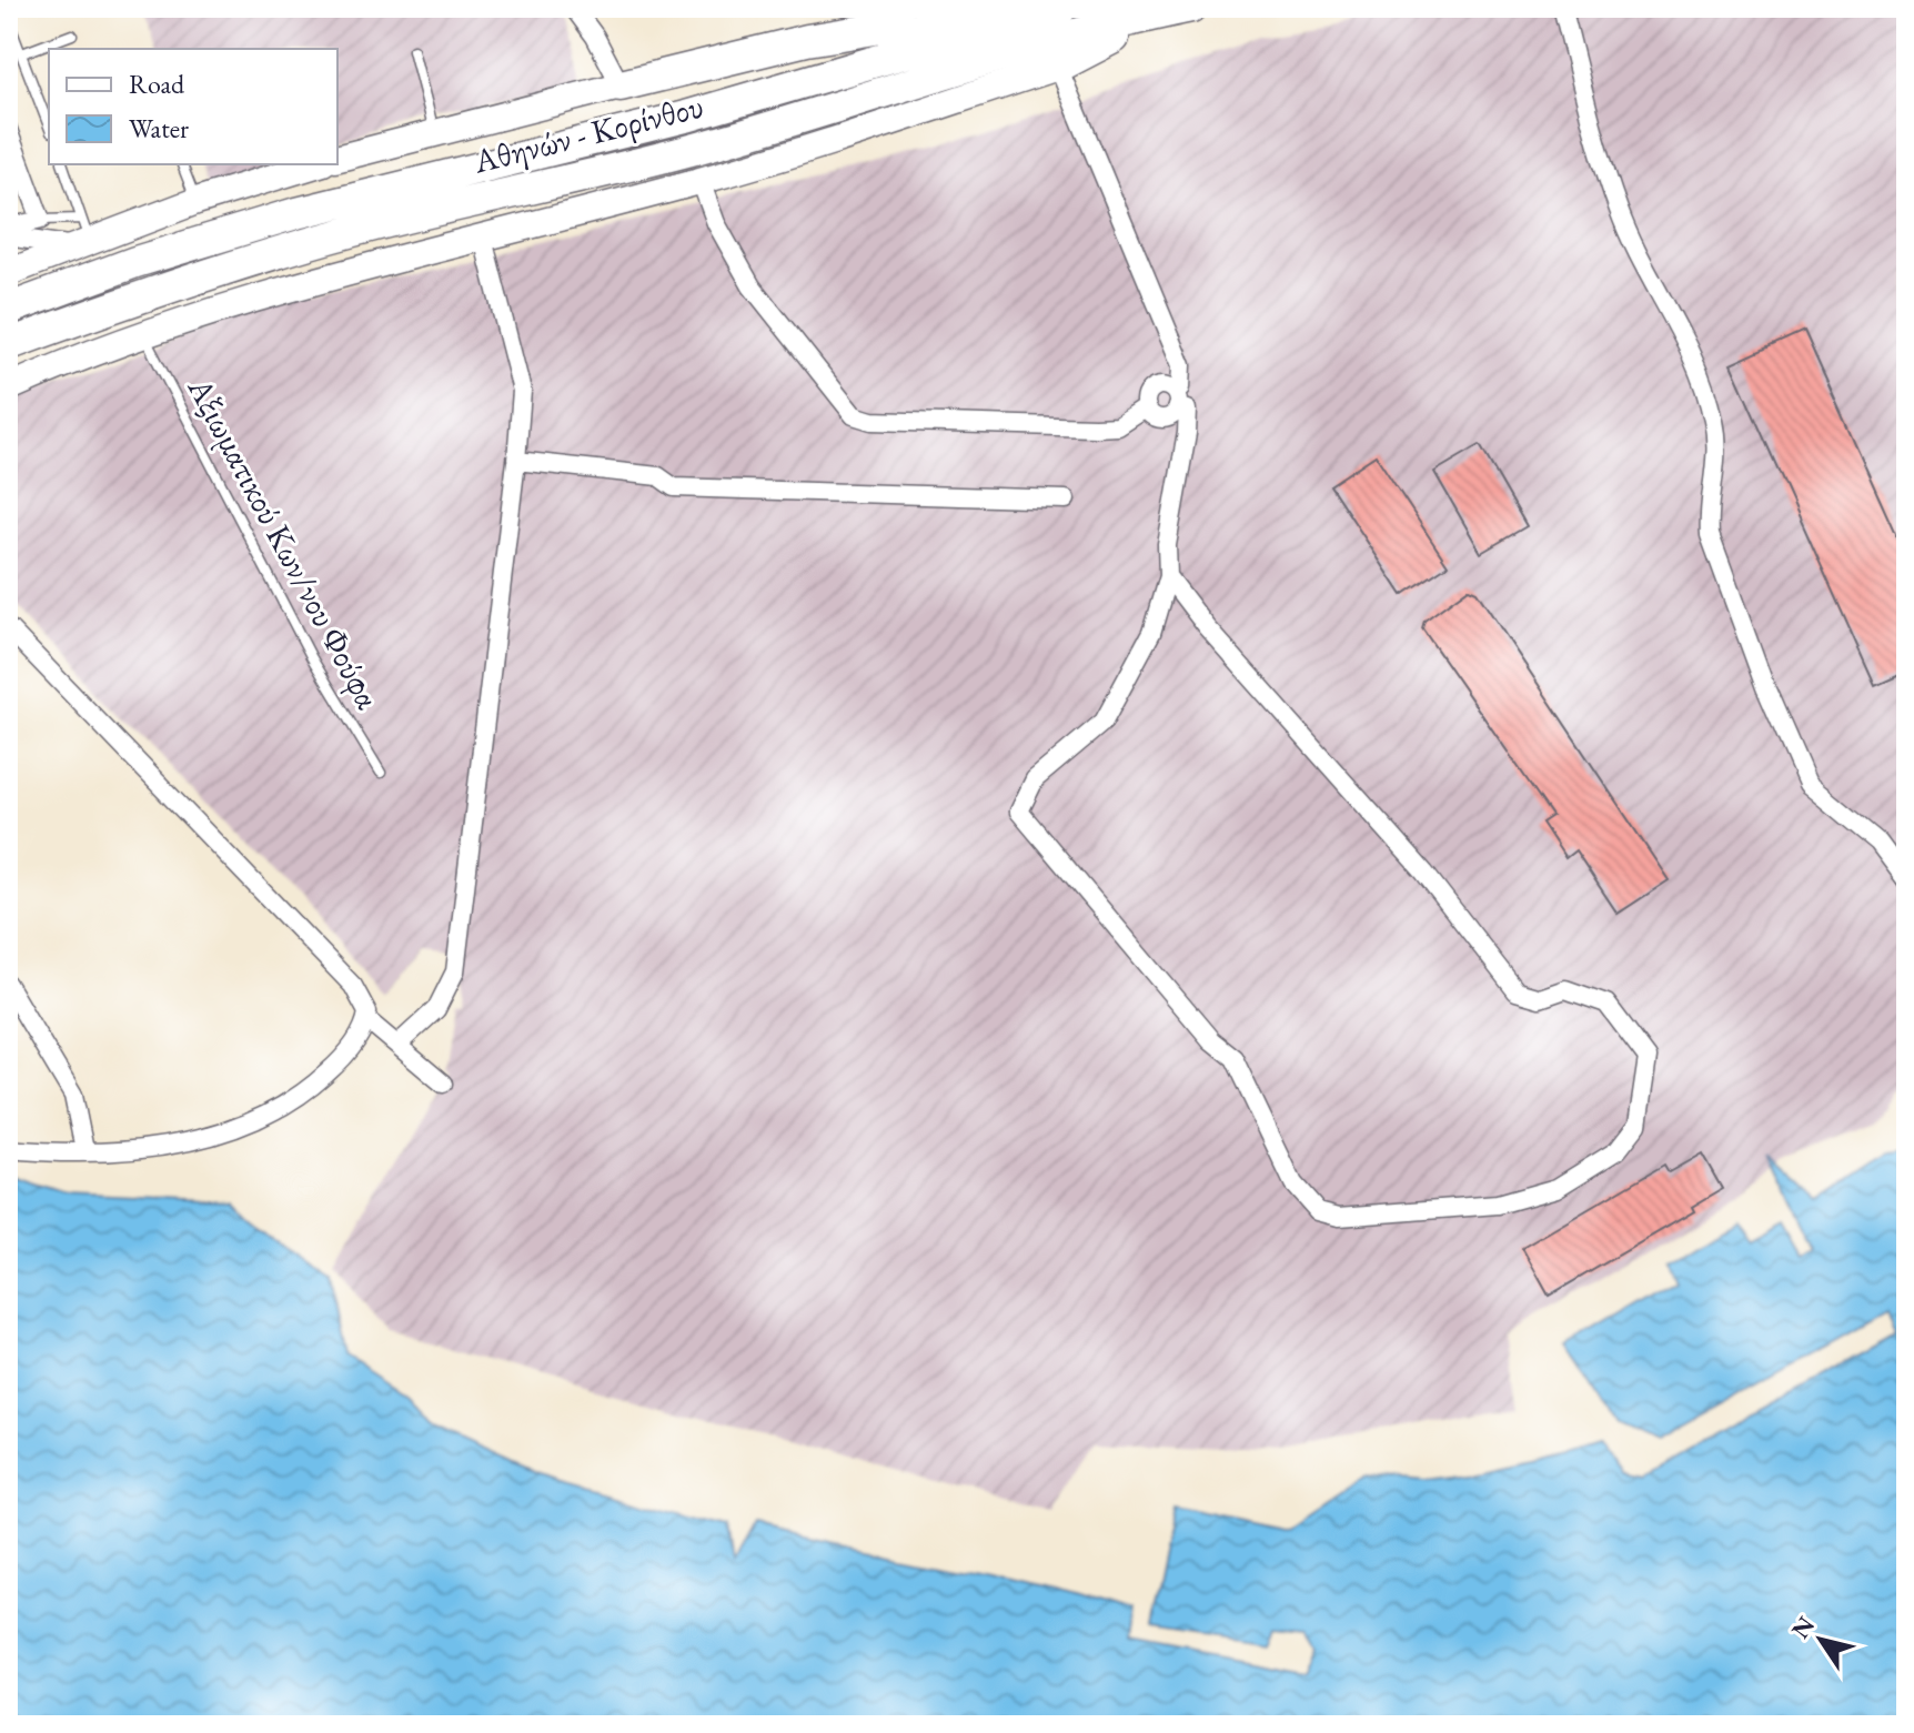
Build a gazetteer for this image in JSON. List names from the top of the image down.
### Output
{
  "streets": {
    "highway": ["Αθηνών - Κορίνθου"],
    "lane": ["Αξιωματικού Κων/νου Φούφα"]
  },
  "legend": ["Road", "Water"],
  "north": "top left"
}
